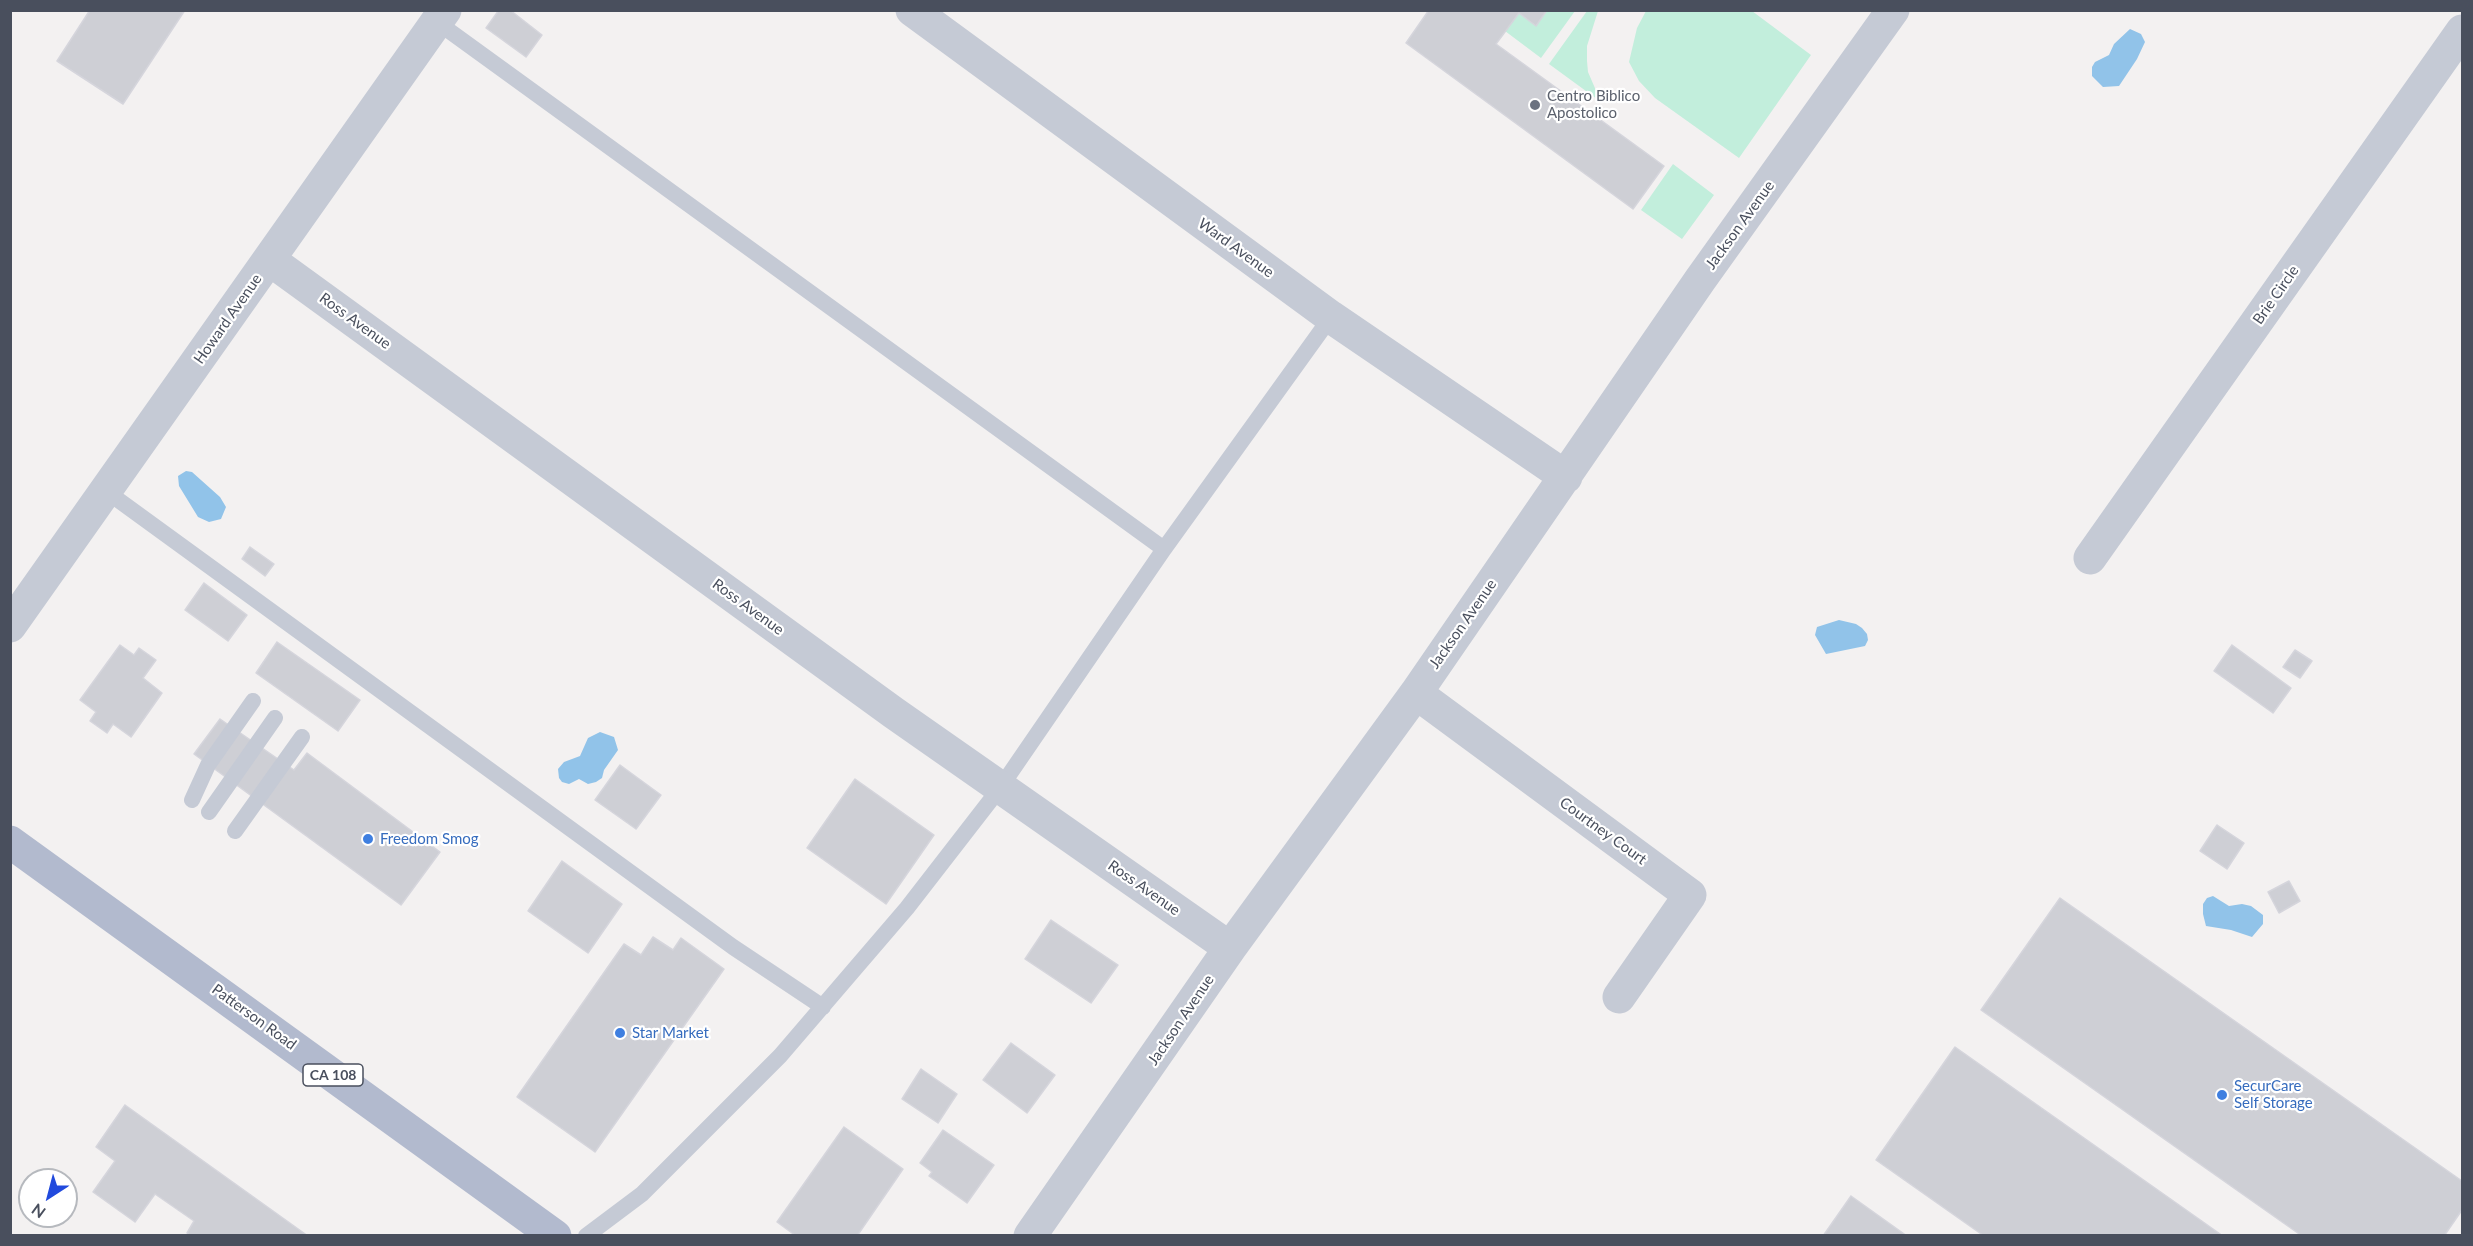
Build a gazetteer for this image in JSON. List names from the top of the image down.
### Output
{
  "streets": {
    "main road": ["Patterson Road", "CA 108"],
    "street": [
      "Jackson Avenue",
      "Ward Avenue",
      "Brie Circle",
      "Howard Avenue",
      "Ross Avenue",
      "Courtney Court"
    ]
  },
  "crossings": [
    ["Jackson Avenue", "Ward Avenue"],
    ["Jackson Avenue", "Ross Avenue"],
    ["Jackson Avenue", "Courtney Court"],
    ["Howard Avenue", "Ross Avenue"]
  ],
  "places": [
    "Centro Biblico Apostolico",
    "Freedom Smog",
    "Star Market",
    "SecurCare Self Storage"
  ],
  "north": "bottom left"
}
